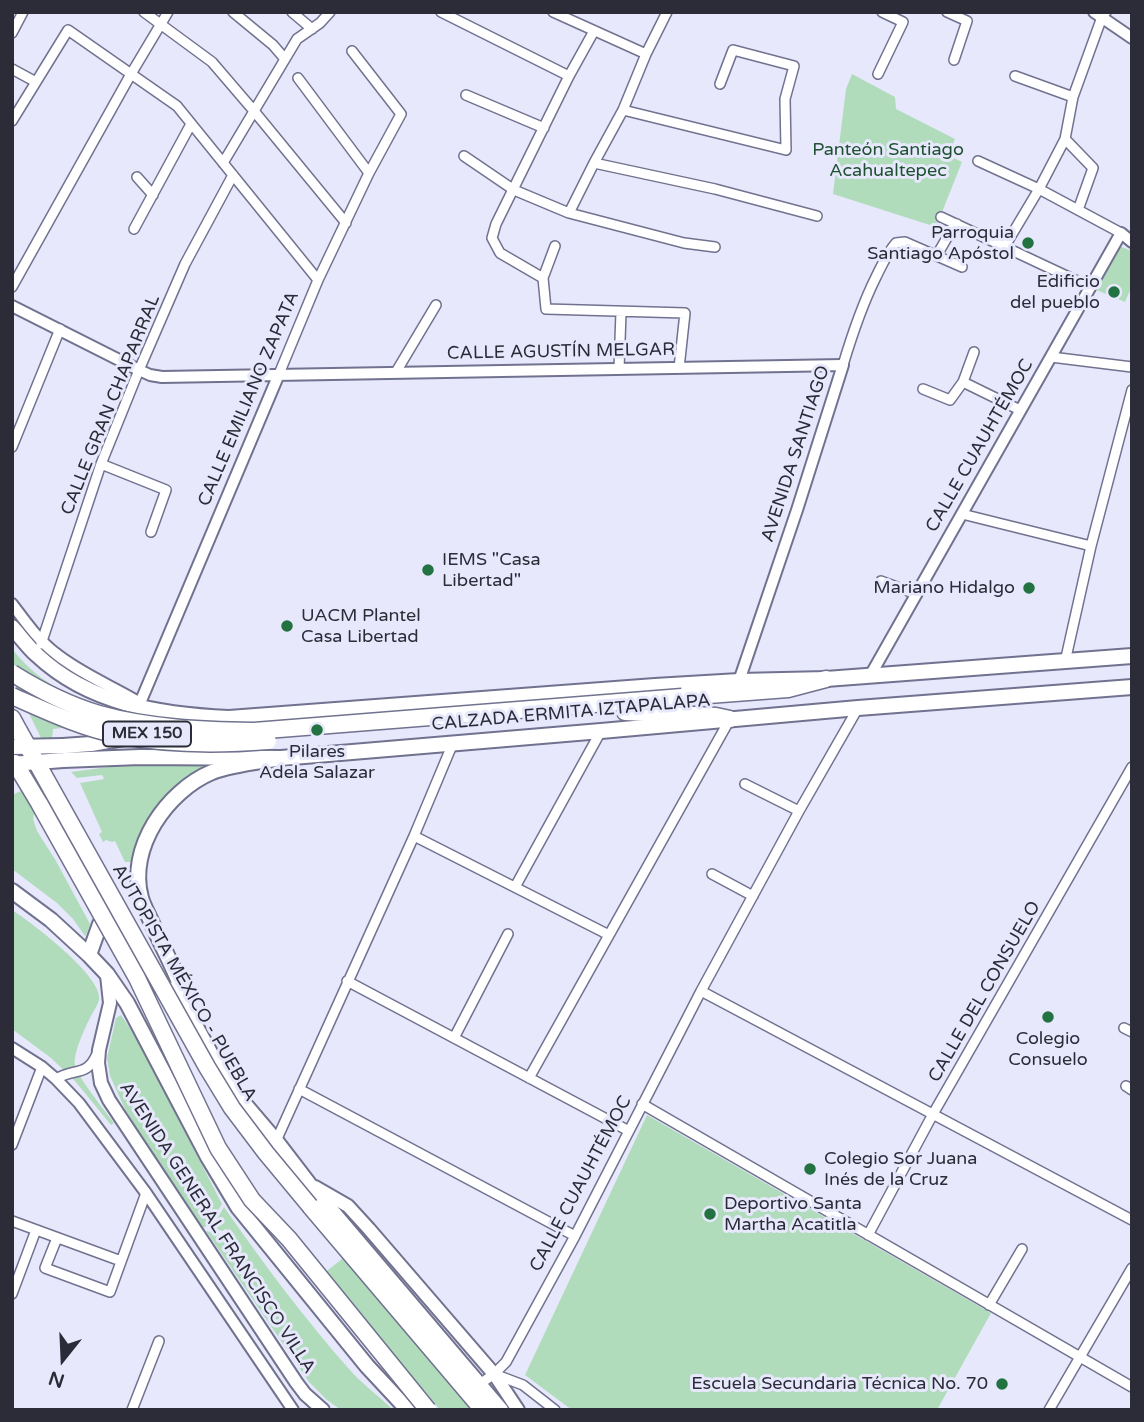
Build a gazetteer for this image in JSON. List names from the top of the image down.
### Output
{
  "streets": {
    "highway": ["AUTOPISTA MÉXICO - PUEBLA"],
    "main road": ["CALZADA ERMITA IZTAPALAPA", "MEX 150", "AVENIDA GENERAL FRANCISCO VILLA"],
    "street": [
      "CALLE AGUSTÍN MELGAR",
      "CALLE EMILIANO ZAPATA",
      "CALLE GRAN CHAPARRAL",
      "CALLE CUAUHTÉMOC",
      "AVENIDA SANTIAGO",
      "CALLE DEL CONSUELO"
    ]
  },
  "crossings": [
    ["CALLE AGUSTÍN MELGAR", "CALLE EMILIANO ZAPATA"],
    ["CALLE AGUSTÍN MELGAR", "CALLE GRAN CHAPARRAL"],
    ["CALLE AGUSTÍN MELGAR", "AVENIDA SANTIAGO"],
    ["CALLE EMILIANO ZAPATA", "CALZADA ERMITA IZTAPALAPA"],
    ["CALLE GRAN CHAPARRAL", "CALZADA ERMITA IZTAPALAPA"],
    ["CALLE CUAUHTÉMOC", "CALZADA ERMITA IZTAPALAPA"],
    ["AVENIDA SANTIAGO", "CALZADA ERMITA IZTAPALAPA"],
    ["CALZADA ERMITA IZTAPALAPA", "MEX 150"],
    ["CALZADA ERMITA IZTAPALAPA", "AUTOPISTA MÉXICO - PUEBLA"]
  ],
  "parks": ["Panteón Santiago Acahualtepec"],
  "places": [
    "Parroquia Santiago Apóstol",
    "Edificio del pueblo",
    "IEMS \"Casa Libertad\"",
    "Mariano Hidalgo",
    "UACM Plantel Casa Libertad",
    "Pilares Adela Salazar",
    "Colegio Consuelo",
    "Colegio Sor Juana Inés de la Cruz",
    "Deportivo Santa Martha Acatitla",
    "Escuela Secundaria Técnica No. 70"
  ],
  "north": "bottom"
}
